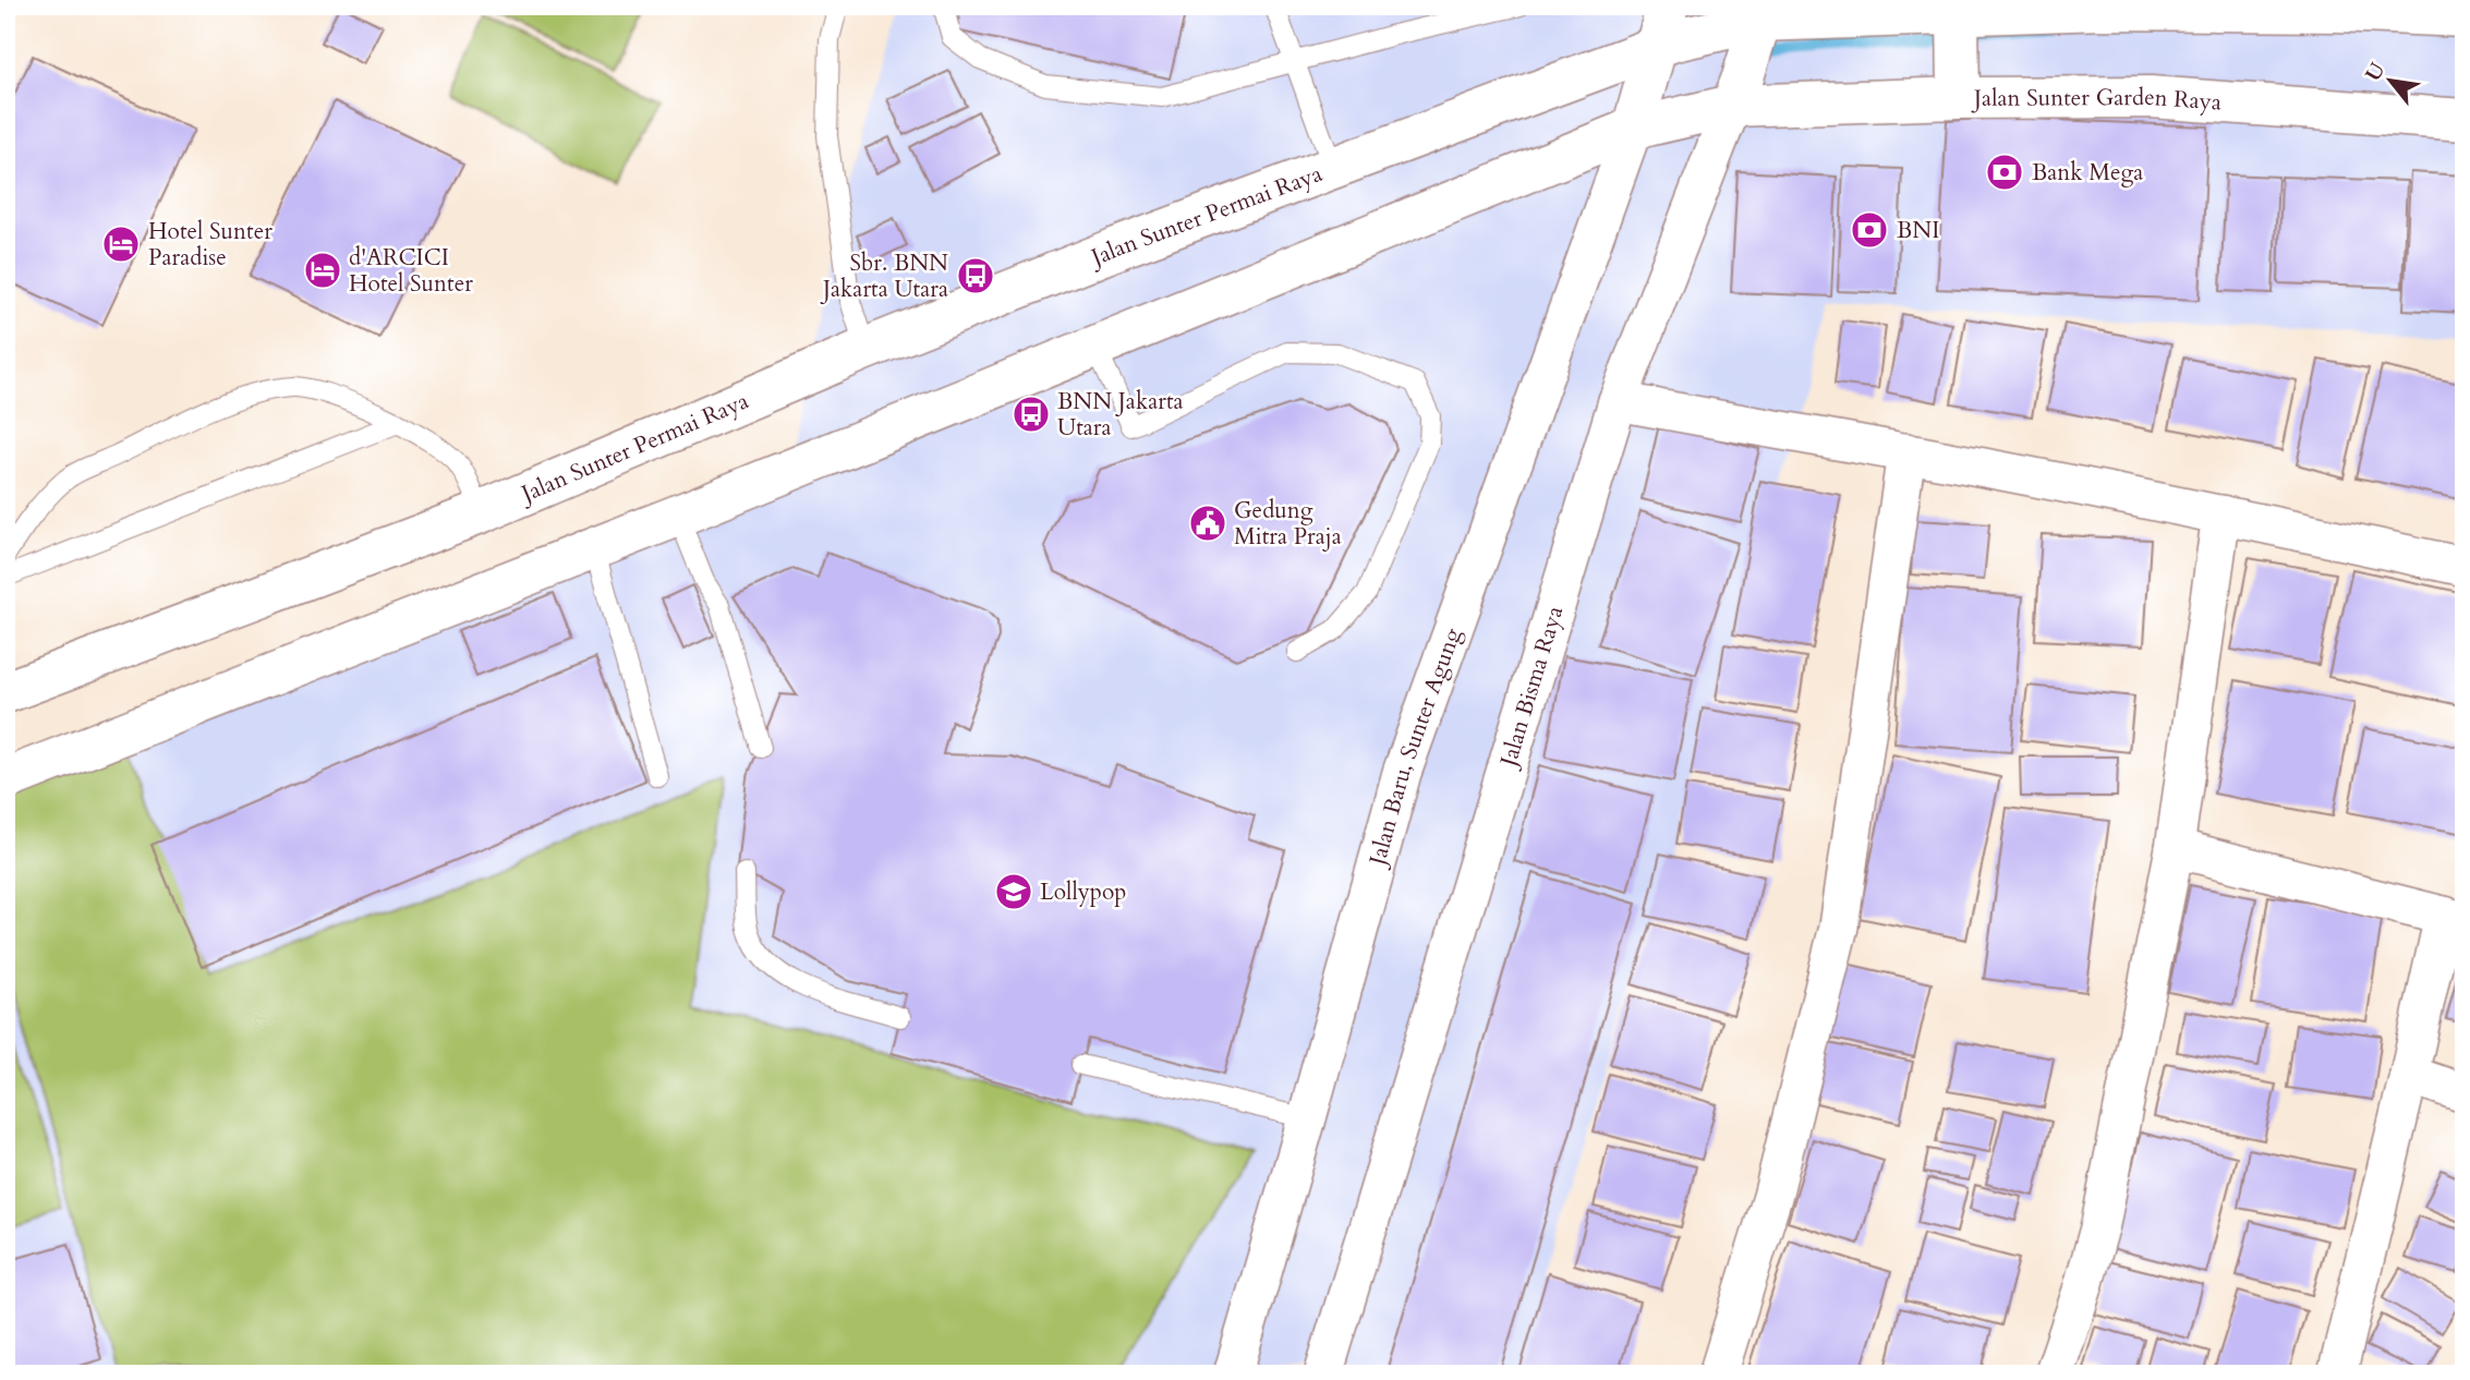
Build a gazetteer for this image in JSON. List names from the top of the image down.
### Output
{
  "streets": {
    "street": [
      "Jalan Sunter Garden Raya",
      "Jalan Sunter Permai Raya",
      "Jalan Bisma Raya",
      "Jalan Baru, Sunter Agung"
    ]
  },
  "crossings": [
    ["Jalan Sunter Garden Raya", "Jalan Bisma Raya"],
    ["Jalan Sunter Permai Raya", "Jalan Bisma Raya"]
  ],
  "places": {
    "bank": ["Bank Mega", "BNI"],
    "hotel": ["Hotel Sunter Paradise", "d'ARCICI Hotel Sunter"],
    "bus stop": ["Sbr. BNN Jakarta Utara", "BNN Jakarta Utara"],
    "public building": ["Gedung Mitra Praja"],
    "school or university": ["Lollypop"]
  },
  "north": "top left"
}
